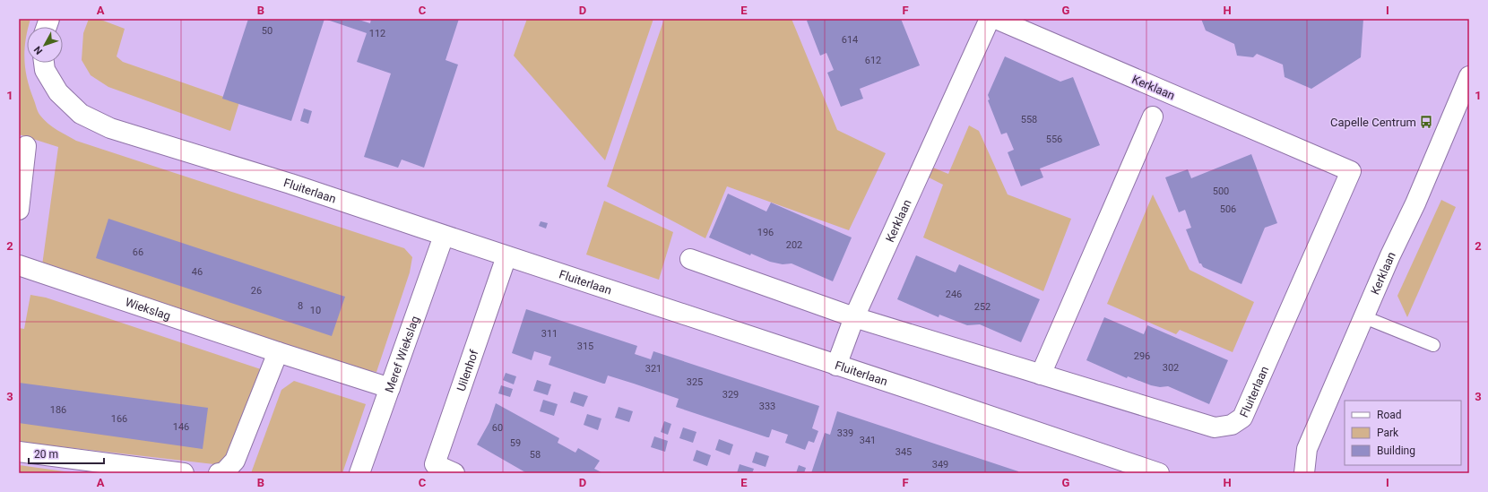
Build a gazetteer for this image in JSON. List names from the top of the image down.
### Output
{
  "streets": {
    "street": [
      "Kerklaan",
      "Fluiterlaan",
      "Wiekslag",
      "Meref Wiekslag",
      "Uilenhof"
    ]
  },
  "crossings": [
    ["Kerklaan", "Fluiterlaan"],
    ["Fluiterlaan", "Meref Wiekslag"],
    ["Fluiterlaan", "Uilenhof"],
    ["Wiekslag", "Meref Wiekslag"]
  ],
  "places": {
    "bus stop": ["Capelle Centrum"]
  },
  "house_numbers": [
    "50",
    "112",
    "614",
    "612",
    "558",
    "556",
    "500",
    "506",
    "196",
    "202",
    "66",
    "46",
    "26",
    "246",
    "8",
    "252",
    "10",
    "311",
    "315",
    "296",
    "302",
    "321",
    "325",
    "329",
    "333",
    "186",
    "166",
    "146",
    "60",
    "339",
    "341",
    "59",
    "345",
    "58",
    "349"
  ],
  "legend": ["Road", "Park", "Building"],
  "scale_bar": "20 m",
  "north": "bottom left",
  "grid": {
    "columns": [
      "A",
      "B",
      "C",
      "D",
      "E",
      "F",
      "G",
      "H",
      "I"
    ],
    "rows": ["1", "2", "3"]
  }
}
